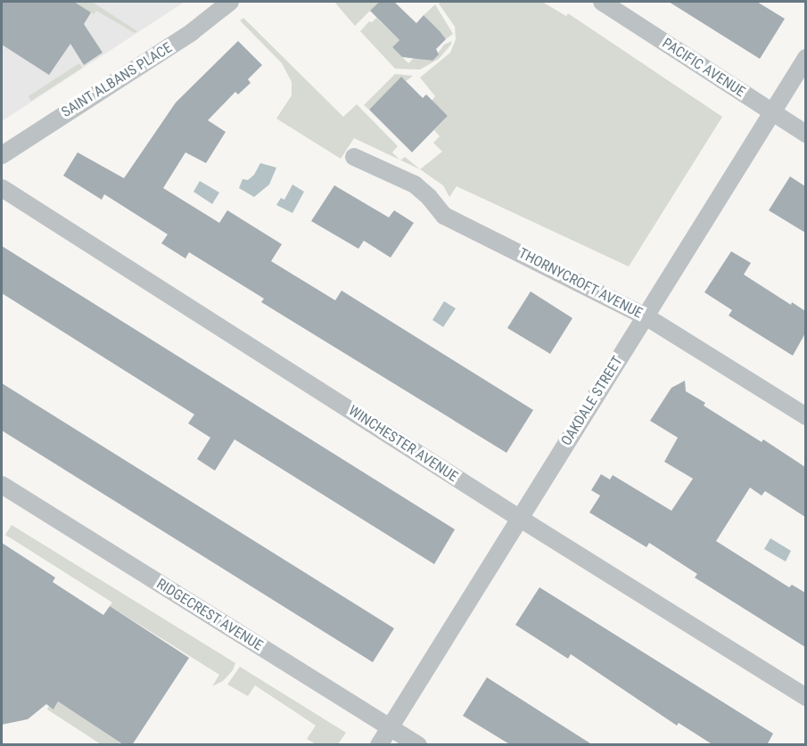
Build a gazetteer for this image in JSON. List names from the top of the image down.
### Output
{
  "streets": {
    "street": [
      "PACIFIC AVENUE",
      "SAINT ALBANS PLACE",
      "THORNYCROFT AVENUE",
      "OAKDALE STREET",
      "WINCHESTER AVENUE",
      "RIDGECREST AVENUE"
    ]
  },
  "crossings": [
    ["PACIFIC AVENUE", "OAKDALE STREET"],
    ["THORNYCROFT AVENUE", "OAKDALE STREET"],
    ["OAKDALE STREET", "WINCHESTER AVENUE"],
    ["OAKDALE STREET", "RIDGECREST AVENUE"]
  ]
}
